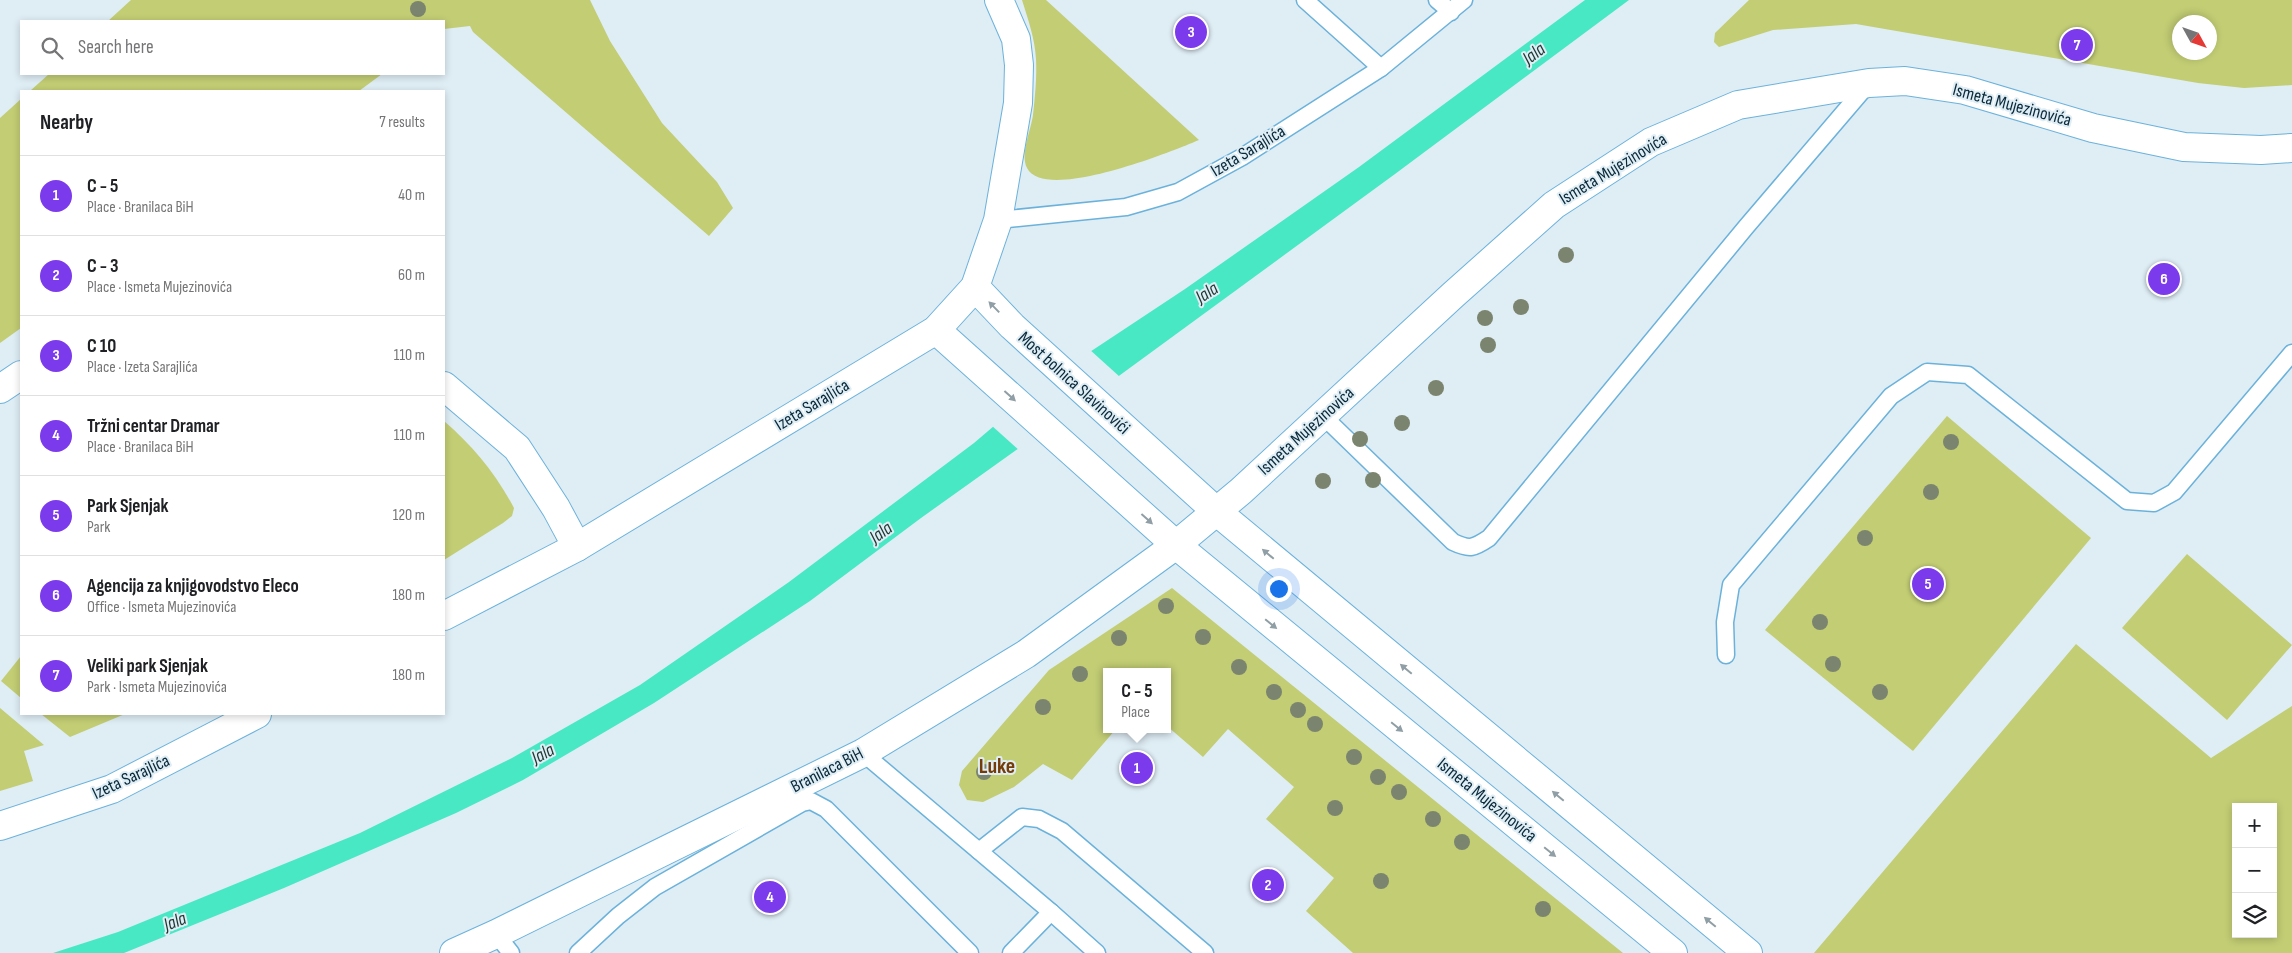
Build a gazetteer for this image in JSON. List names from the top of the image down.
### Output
{
  "streets": {
    "street": [
      "Ismeta Mujezinovića",
      "Izeta Sarajlića",
      "Most bolnica Slavinovići",
      "Branilaca BiH"
    ]
  },
  "crossings": [
    ["Ismeta Mujezinovića", "Izeta Sarajlića"],
    ["Ismeta Mujezinovića", "Most bolnica Slavinovići"],
    ["Ismeta Mujezinovića", "Branilaca BiH"],
    ["Izeta Sarajlića", "Most bolnica Slavinovići"]
  ],
  "one_way": ["Most bolnica Slavinovići"],
  "districts": ["Luke"],
  "water": ["Jala"],
  "north": "bottom right",
  "page": {
    "pins": [
      "3",
      "7",
      "6",
      "5",
      "1",
      "2",
      "4"
    ],
    "search": "Search here",
    "heading": ["Nearby", "7 results"],
    "list": [
      {
        "mark": "1",
        "name": "C - 5",
        "note": "Place · Branilaca BiH",
        "value": "40 m"
      },
      {
        "mark": "2",
        "name": "C - 3",
        "note": "Place · Ismeta Mujezinovića",
        "value": "60 m"
      },
      {
        "mark": "3",
        "name": "C 10",
        "note": "Place · Izeta Sarajlića",
        "value": "110 m"
      },
      {
        "mark": "4",
        "name": "Tržni centar Dramar",
        "note": "Place · Branilaca BiH",
        "value": "110 m"
      },
      {
        "mark": "5",
        "name": "Park Sjenjak",
        "note": "Park",
        "value": "120 m"
      },
      {
        "mark": "6",
        "name": "Agencija za knjigovodstvo Eleco",
        "note": "Office · Ismeta Mujezinovića",
        "value": "180 m"
      },
      {
        "mark": "7",
        "name": "Veliki park Sjenjak",
        "note": "Park · Ismeta Mujezinovića",
        "value": "180 m"
      }
    ],
    "popup": ["C - 5", "Place"],
    "map_buttons": ["+", "−"]
  }
}
